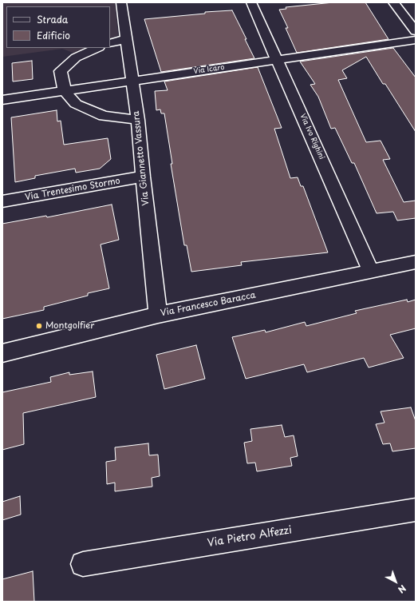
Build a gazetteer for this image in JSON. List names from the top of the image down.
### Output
{
  "streets": {
    "street": [
      "Via Icaro",
      "Via Ivo Righini",
      "Via Giannetto Vassura",
      "Via Trentesimo Stormo",
      "Via Francesco Baracca",
      "Via Pietro Alfezzi"
    ]
  },
  "crossings": [
    ["Via Icaro", "Via Ivo Righini"],
    ["Via Icaro", "Via Giannetto Vassura"],
    ["Via Ivo Righini", "Via Francesco Baracca"],
    ["Via Giannetto Vassura", "Via Trentesimo Stormo"],
    ["Via Giannetto Vassura", "Via Francesco Baracca"]
  ],
  "places": ["Montgolfier"],
  "legend": ["Strada", "Edificio"],
  "north": "bottom right"
}
